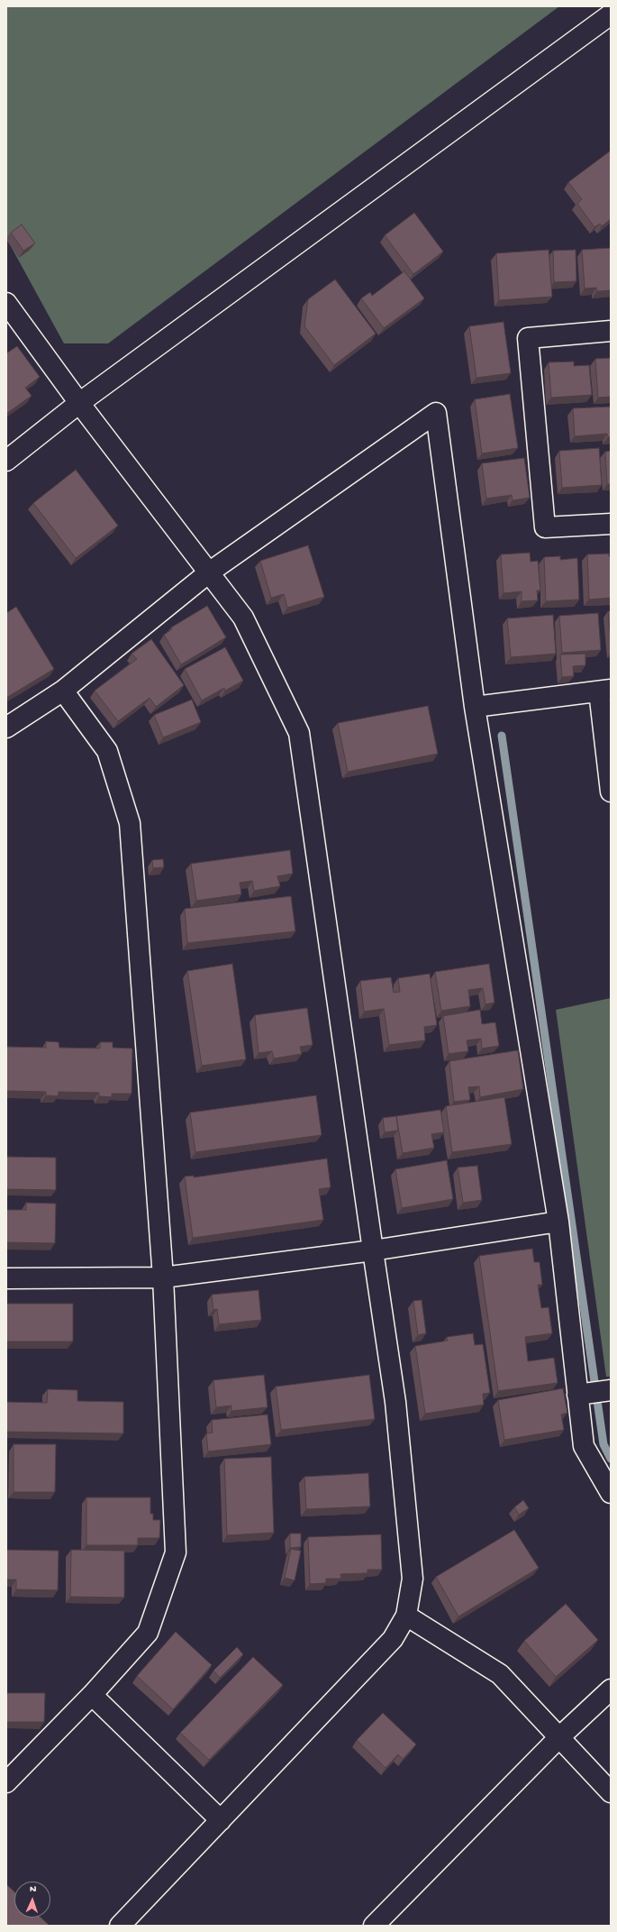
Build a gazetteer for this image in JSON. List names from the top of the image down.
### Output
{
  "north": "top"
}
